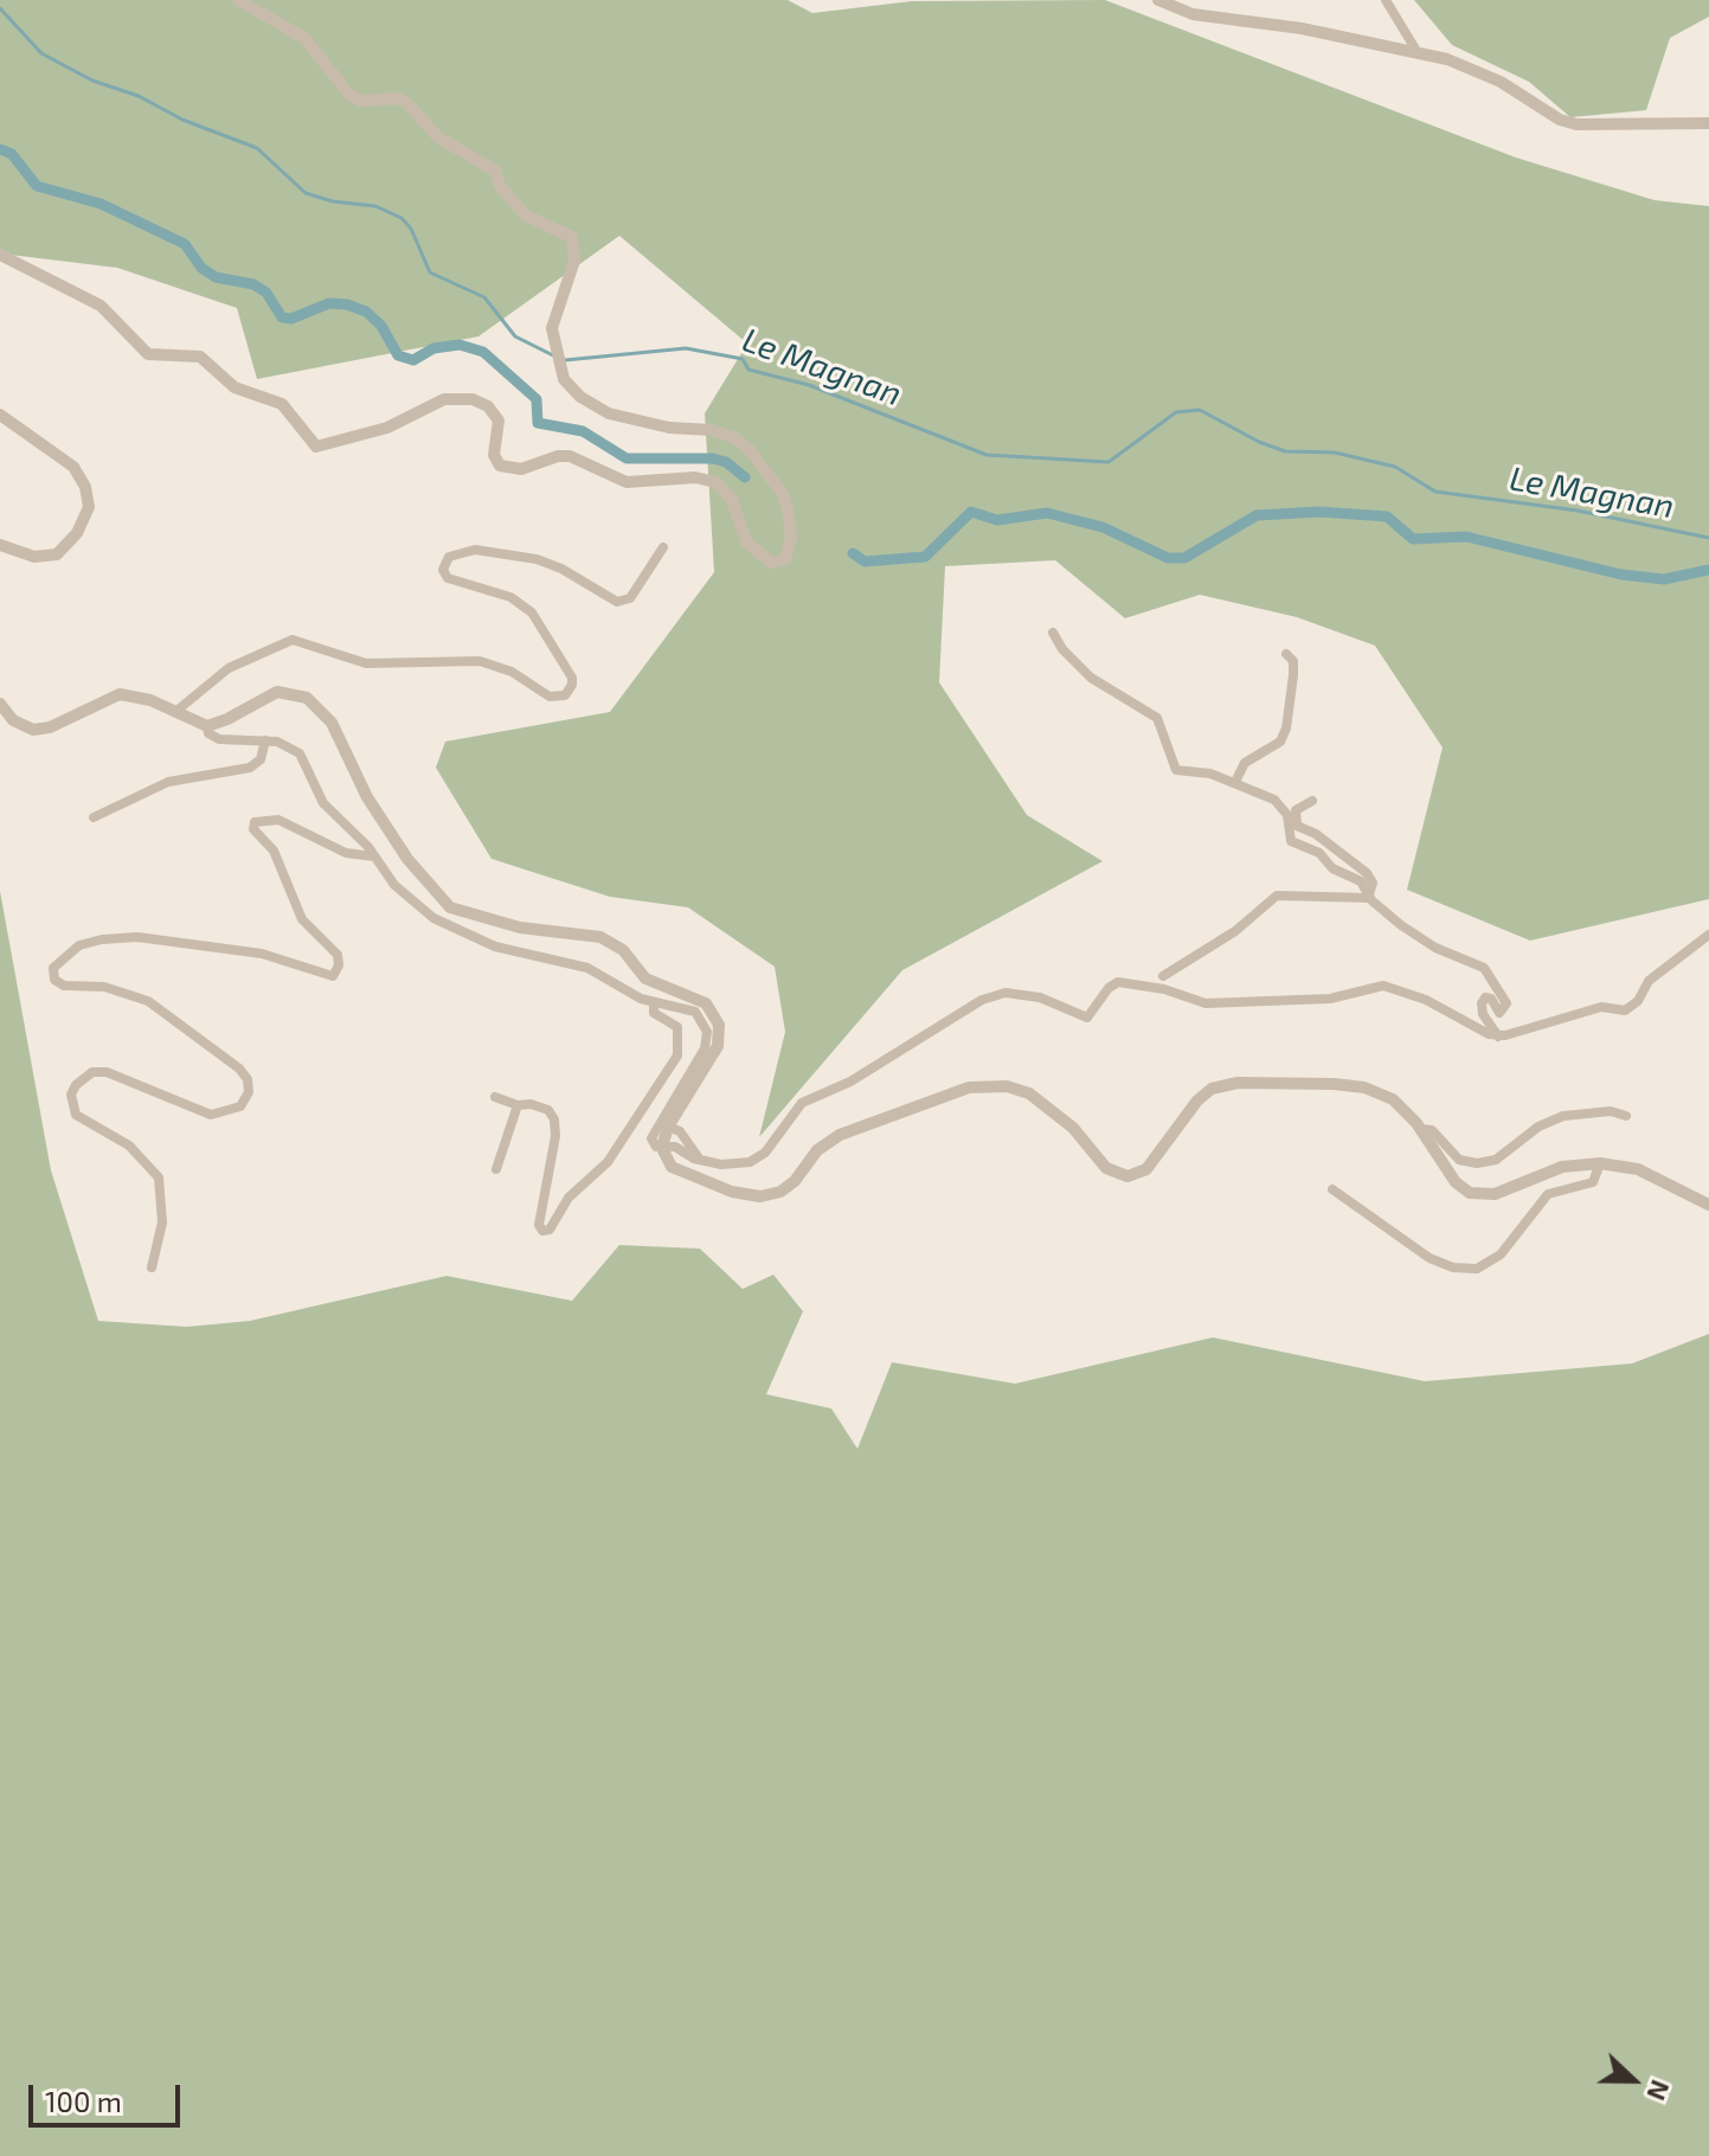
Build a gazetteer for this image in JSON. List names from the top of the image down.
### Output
{
  "water": ["Le Magnan"],
  "scale_bar": "100 m",
  "north": "right"
}
